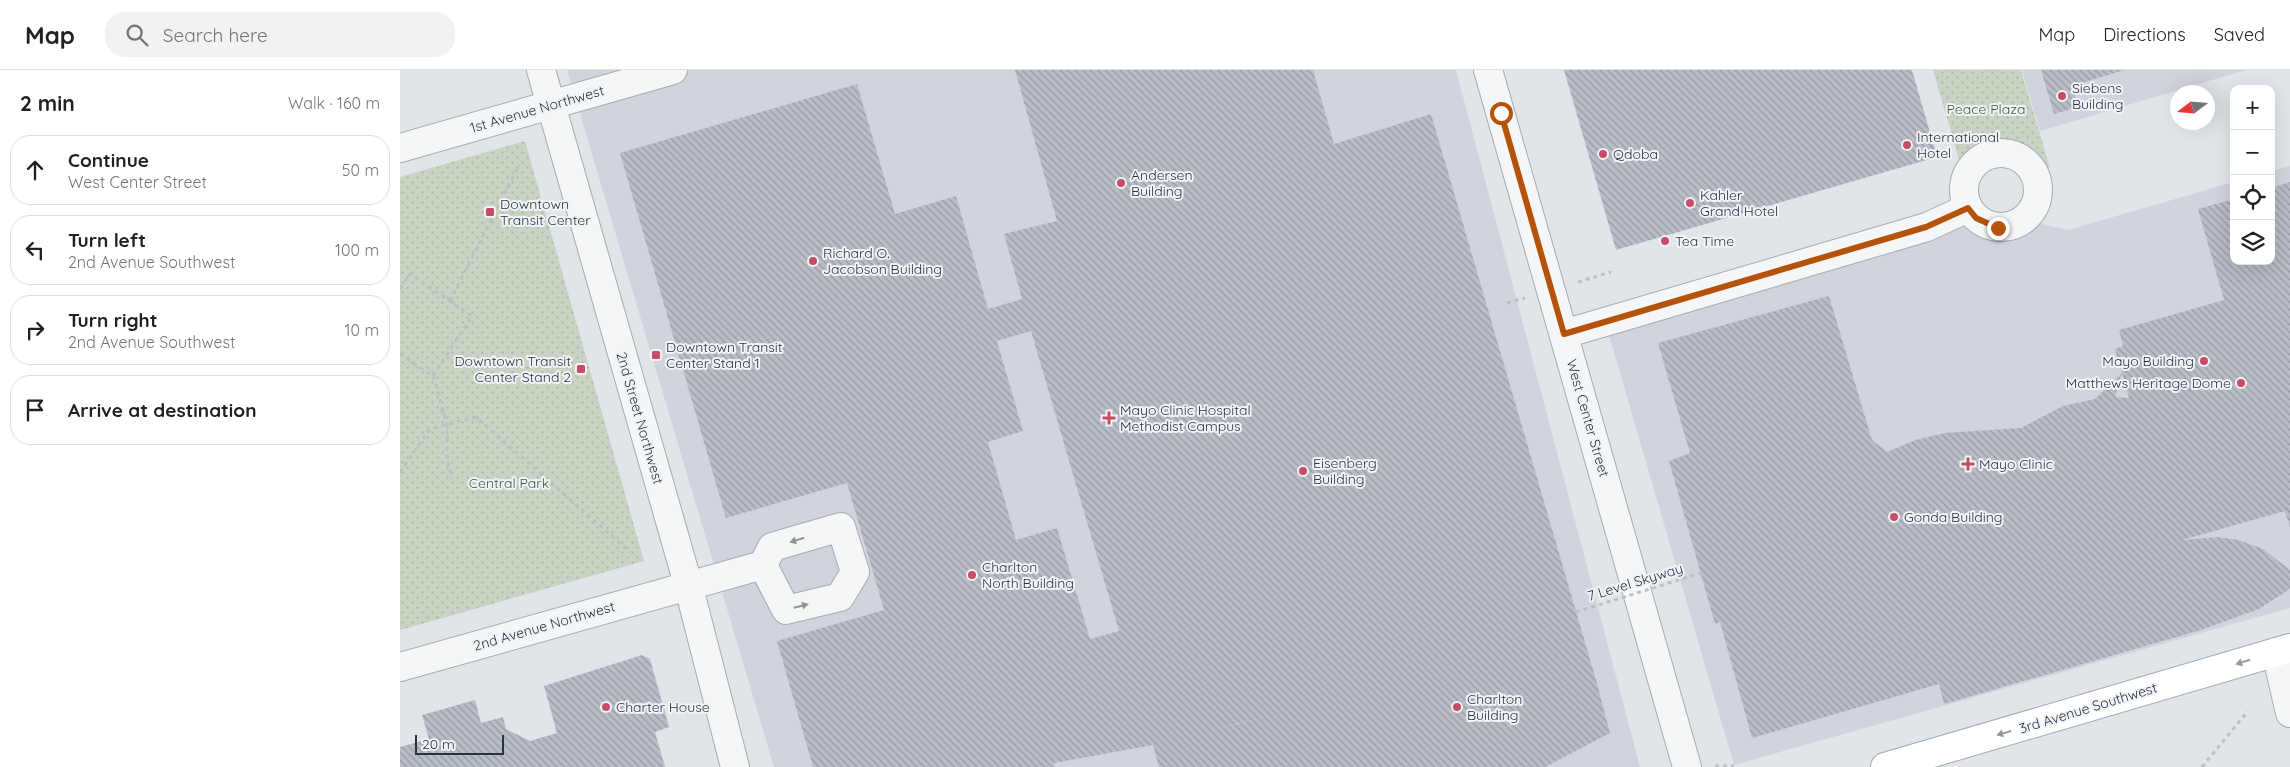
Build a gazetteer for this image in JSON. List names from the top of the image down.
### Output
{
  "streets": {
    "main road": ["3rd Avenue Southwest"],
    "street": [
      "1st Avenue Northwest",
      "2nd Street Northwest",
      "West Center Street",
      "2nd Avenue Northwest"
    ],
    "path": ["7 Level Skyway"]
  },
  "crossings": [
    ["1st Avenue Northwest", "2nd Street Northwest"],
    ["2nd Street Northwest", "2nd Avenue Northwest"]
  ],
  "one_way": ["3rd Avenue Southwest"],
  "parks": ["Peace Plaza", "Central Park"],
  "places": {
    "other": [
      "Siebens Building",
      "International Hotel",
      "Qdoba",
      "Andersen Building",
      "Kahler Grand Hotel",
      "Tea Time",
      "Richard O. Jacobson Building",
      "Mayo Building",
      "Matthews Heritage Dome",
      "Eisenberg Building",
      "Gonda Building",
      "Charlton North Building",
      "Charter House",
      "Charlton Building"
    ],
    "transit": ["Downtown Transit Center", "Downtown Transit Center Stand 1", "Downtown Transit Center Stand 2"],
    "health": ["Mayo Clinic Hospital Methodist Campus", "Mayo Clinic"]
  },
  "scale_bar": "20 m",
  "north": "left",
  "page": {
    "header": "Map",
    "search": "Search here",
    "nav": ["Map", "Directions", "Saved"],
    "heading": ["2 min", "Walk · 160 m"],
    "map_buttons": ["+", "−"],
    "list": [
      ["Continue", "West Center Street", "50 m"],
      ["Turn left", "2nd Avenue Southwest", "100 m"],
      ["Turn right", "2nd Avenue Southwest", "10 m"],
      "Arrive at destination"
    ],
    "scale": "20 m"
  }
}
